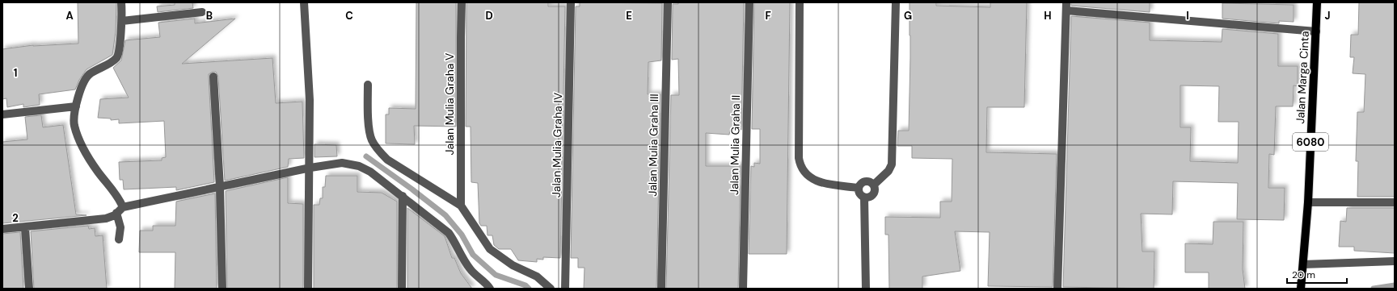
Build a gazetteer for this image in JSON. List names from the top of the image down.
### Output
{
  "streets": {
    "main road": ["Jalan Marga Cinta", "6080"],
    "street": [
      "Jalan Mulia Graha V",
      "Jalan Mulia Graha IV",
      "Jalan Mulia Graha III",
      "Jalan Mulia Graha II"
    ]
  },
  "scale_bar": "20 m",
  "grid": {
    "columns": [
      "A",
      "B",
      "C",
      "D",
      "E",
      "F",
      "G",
      "H",
      "I",
      "J"
    ],
    "rows": ["1", "2"]
  }
}
